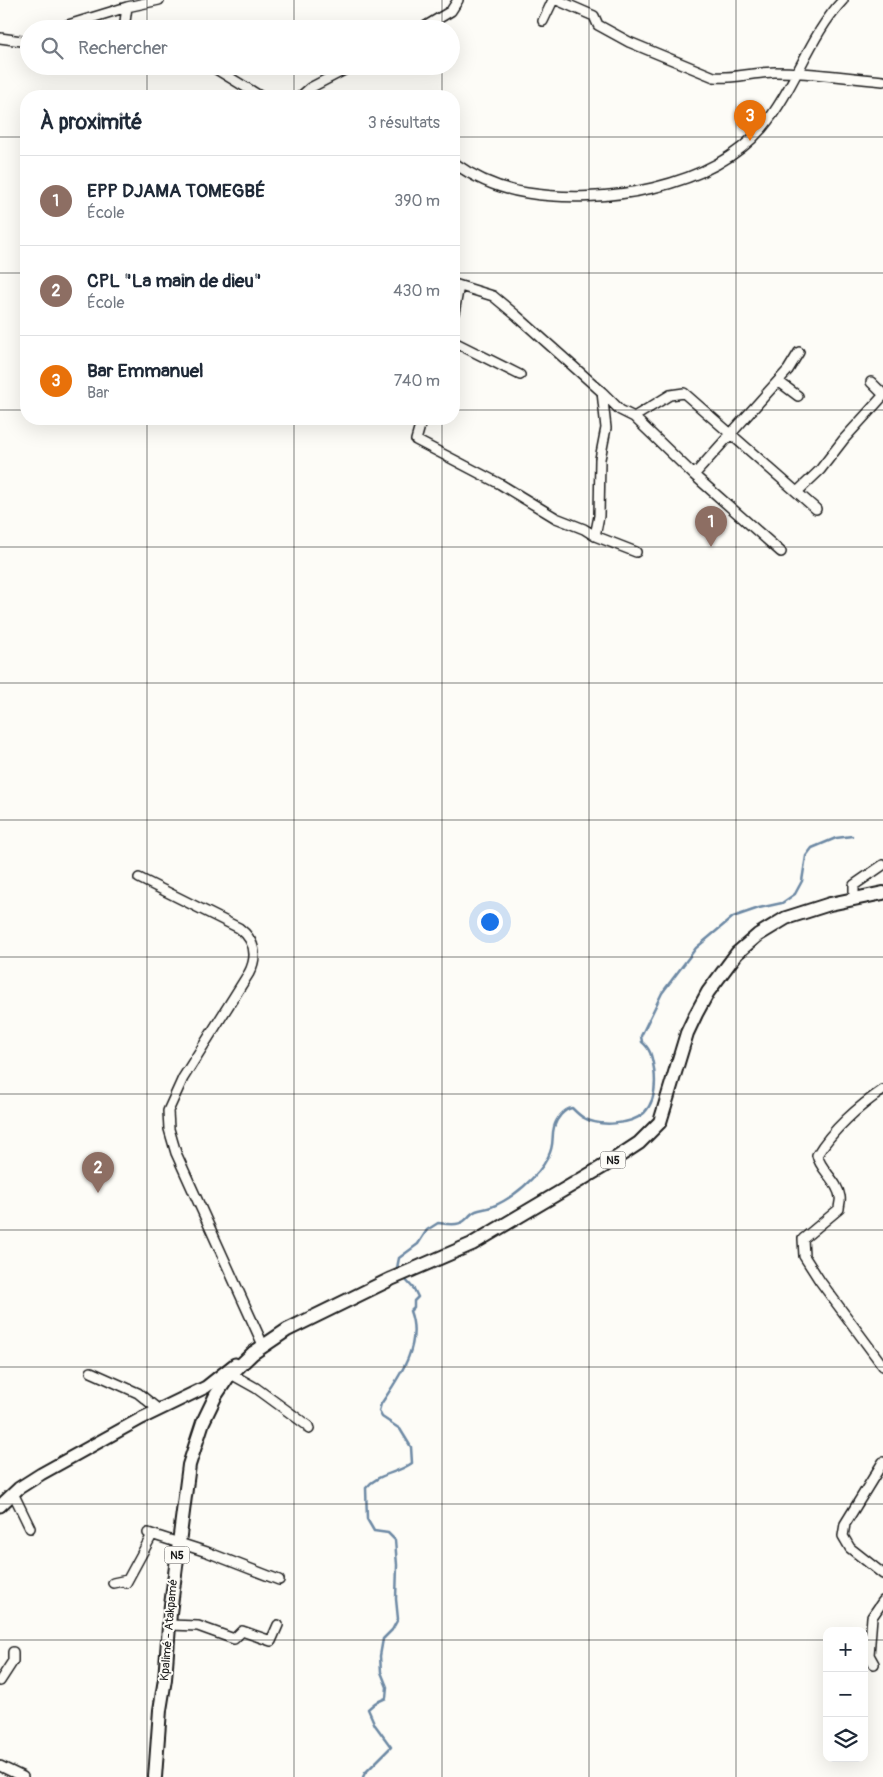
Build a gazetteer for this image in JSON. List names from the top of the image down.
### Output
{
  "streets": {
    "main road": ["N5", "Kpalimé - Atakpamé"]
  },
  "crossings": [
    ["N5", "Kpalimé - Atakpamé"]
  ],
  "page": {
    "search": "Rechercher",
    "heading": ["À proximité", "3 résultats"],
    "pins": ["3", "1", "2"],
    "list": [
      {
        "mark": "1",
        "name": "EPP DJAMA TOMEGBÉ",
        "note": "École",
        "value": "390 m"
      },
      {
        "mark": "2",
        "name": "CPL \"La main de dieu\"",
        "note": "École",
        "value": "430 m"
      },
      {
        "mark": "3",
        "name": "Bar Emmanuel",
        "note": "Bar",
        "value": "740 m"
      }
    ],
    "map_buttons": ["+", "−"]
  }
}
